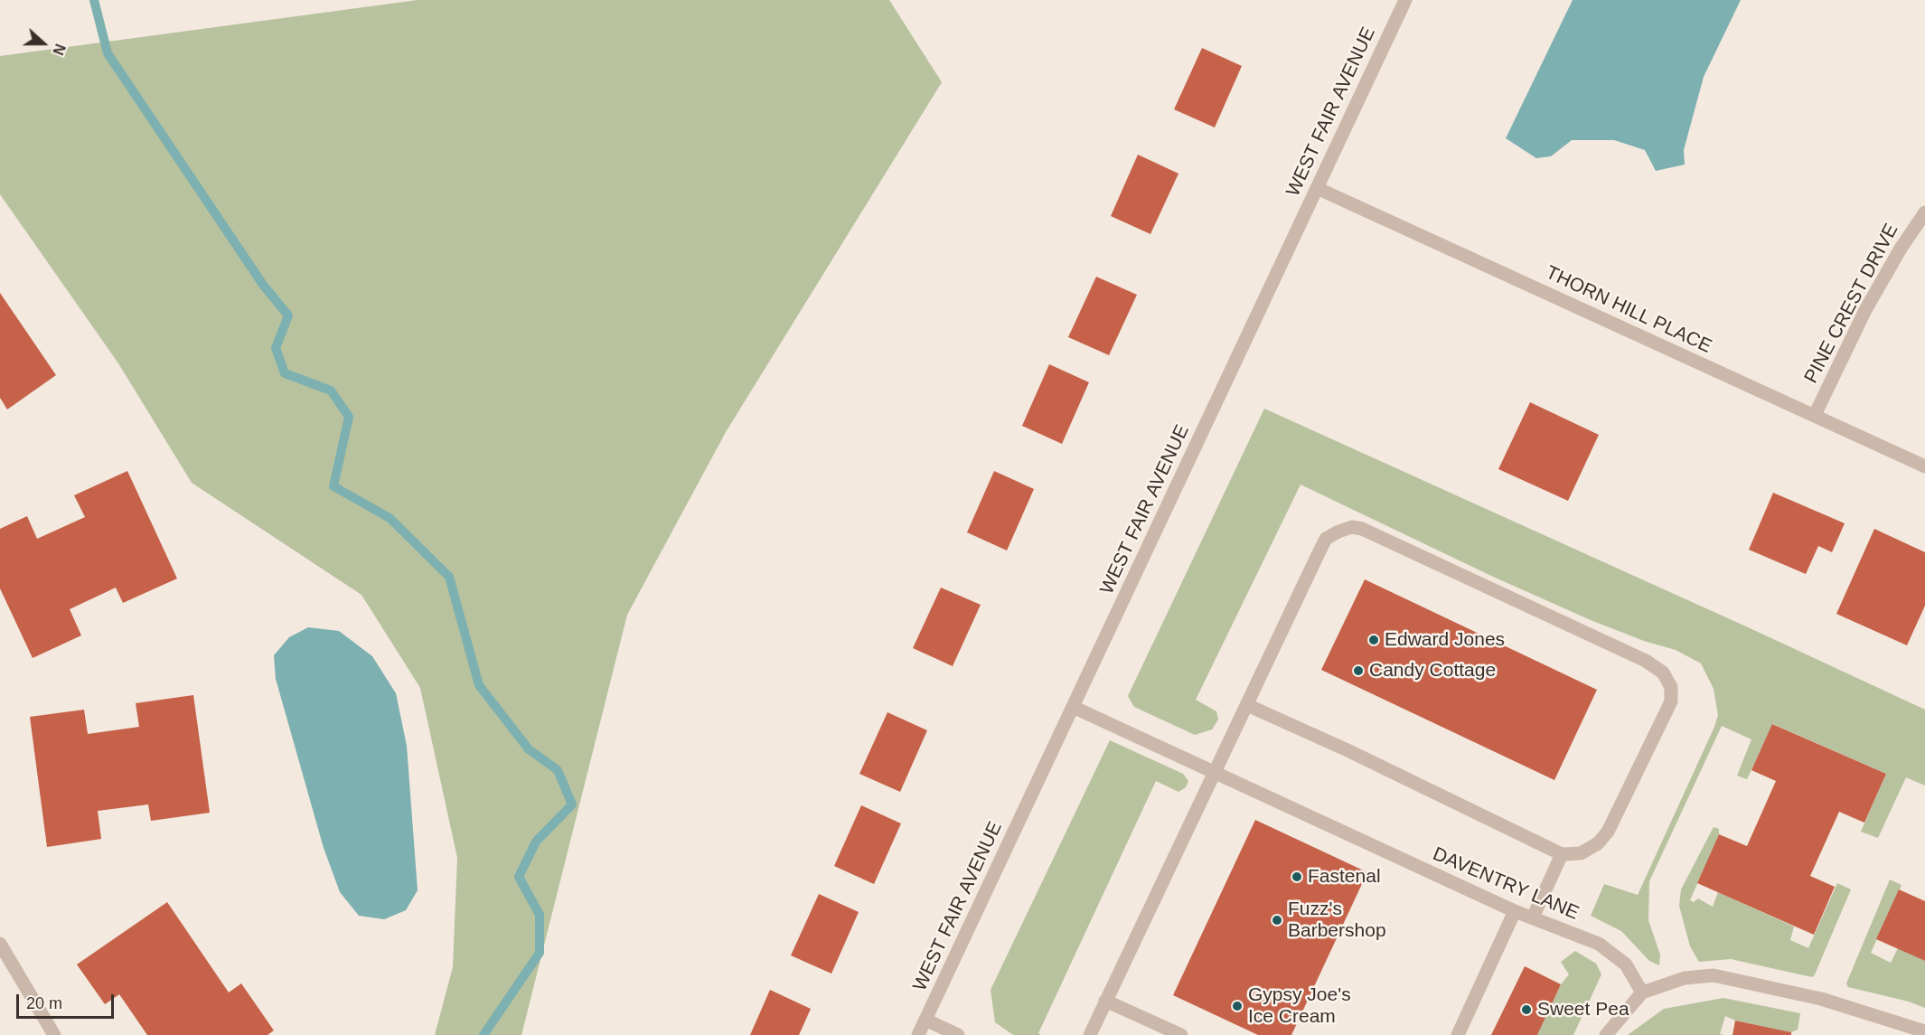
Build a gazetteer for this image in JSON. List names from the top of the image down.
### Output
{
  "streets": {
    "street": [
      "WEST FAIR AVENUE",
      "PINE CREST DRIVE",
      "THORN HILL PLACE",
      "DAVENTRY LANE"
    ]
  },
  "crossings": [
    ["WEST FAIR AVENUE", "THORN HILL PLACE"],
    ["WEST FAIR AVENUE", "DAVENTRY LANE"],
    ["PINE CREST DRIVE", "THORN HILL PLACE"]
  ],
  "places": [
    "Edward Jones",
    "Candy Cottage",
    "Fastenal",
    "Fuzz's Barbershop",
    "Gypsy Joe's Ice Cream",
    "Sweet Pea"
  ],
  "scale_bar": "20 m",
  "north": "right"
}
